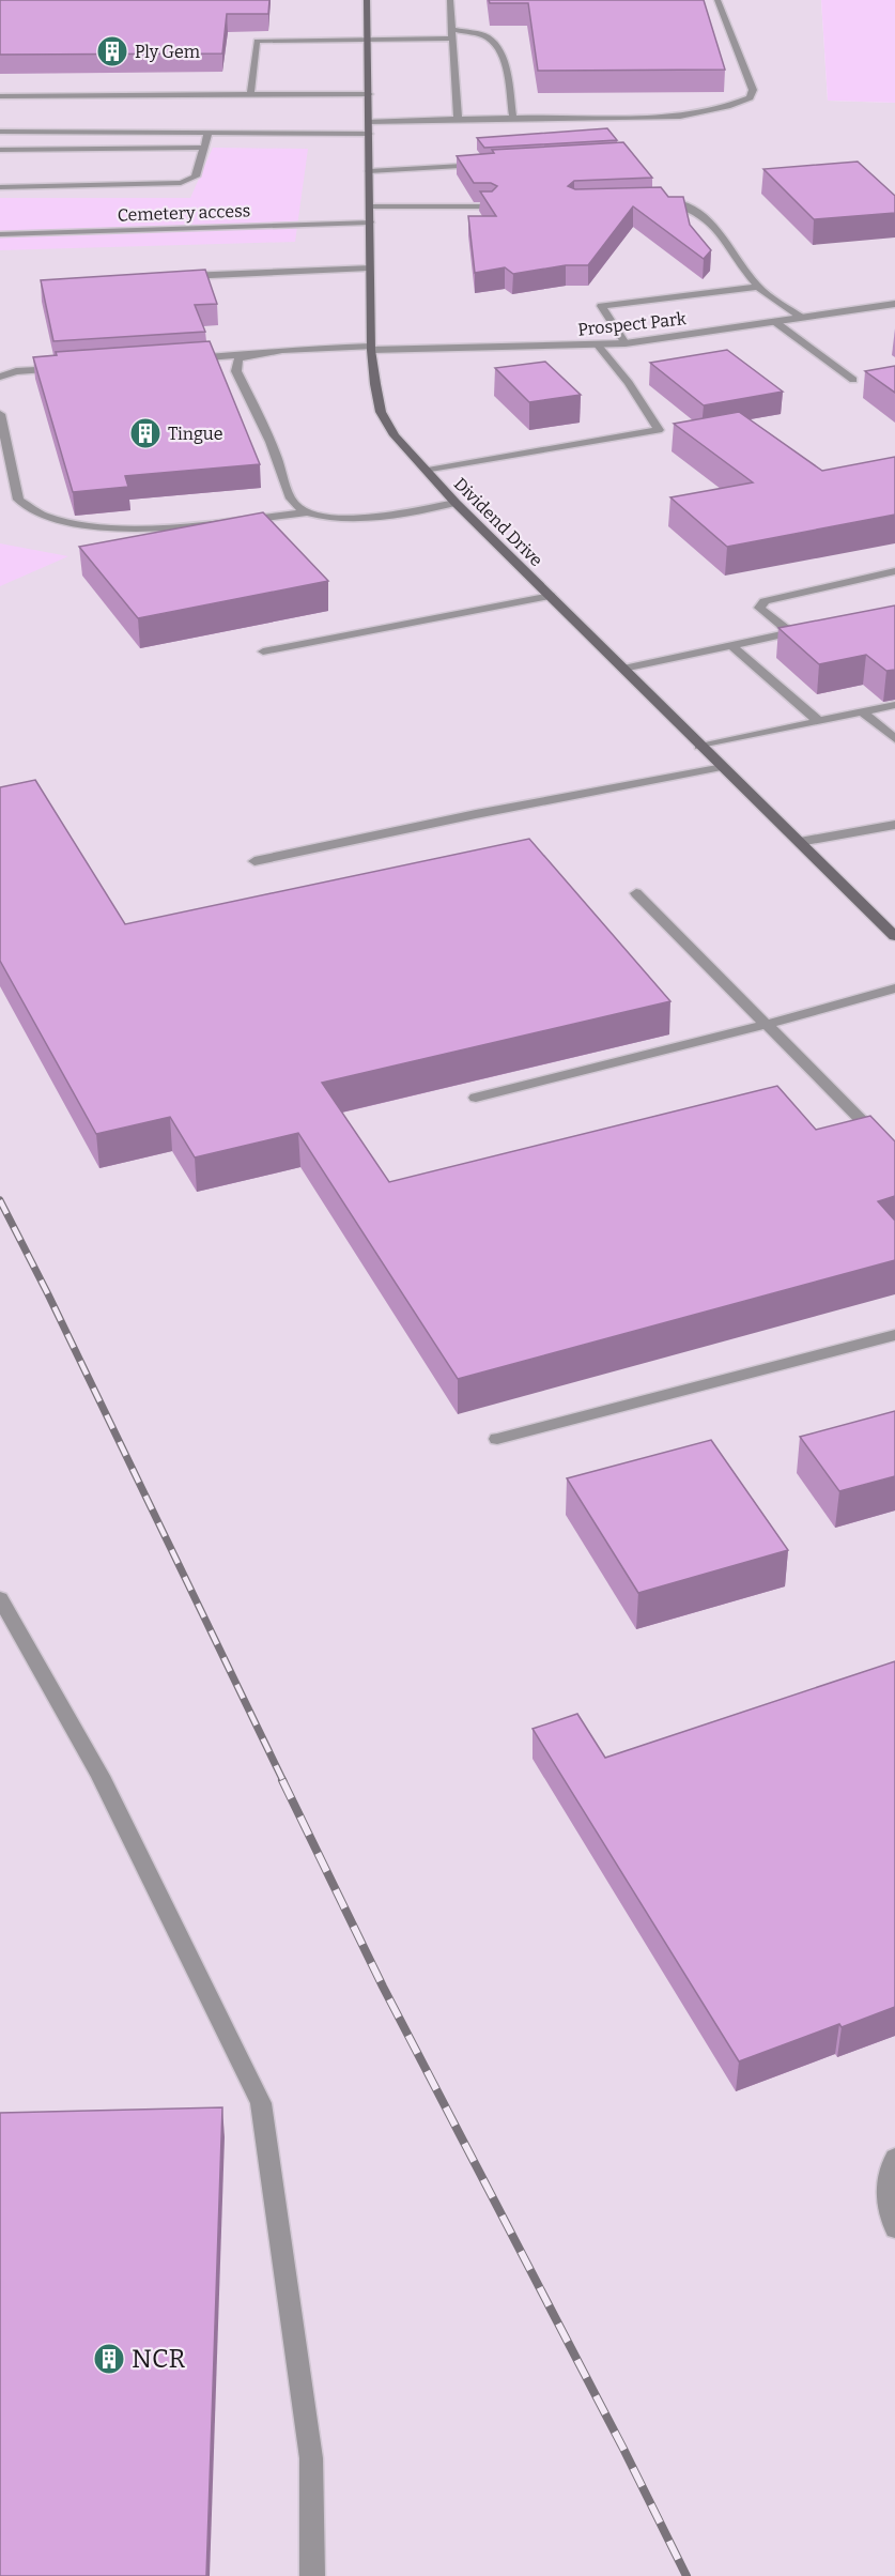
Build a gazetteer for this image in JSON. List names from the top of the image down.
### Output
{
  "streets": {
    "street": ["Cemetery access", "Prospect Park", "Dividend Drive"]
  },
  "crossings": [
    ["Cemetery access", "Dividend Drive"],
    ["Prospect Park", "Dividend Drive"]
  ],
  "places": {
    "building": ["Ply Gem", "Tingue", "NCR"]
  }
}
